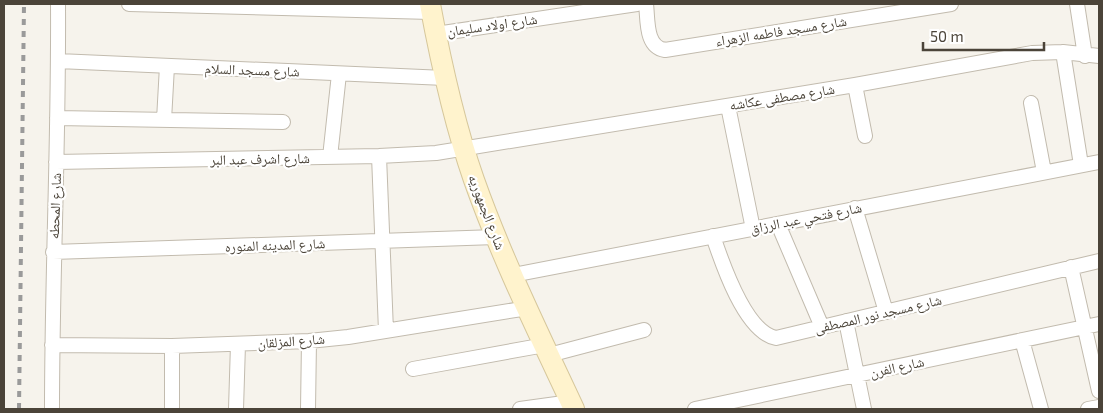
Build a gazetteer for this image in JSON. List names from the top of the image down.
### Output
{
  "streets": {
    "main road": ["شارع الجمهوريه"],
    "street": [
      "شارع اولاد سليمان",
      "شارع مسجد فاطمه الزهراء",
      "شارع مسجد السلام",
      "شارع مصطفى عكاشه",
      "شارع اشرف عبد البر",
      "شارع المحطه",
      "شارع فتحي عبد الرزاق",
      "شارع المدينه المنوره",
      "شارع مسجد نور المصطفى",
      "شارع المزلقان",
      "شارع الفرن"
    ]
  },
  "crossings": [
    ["شارع اولاد سليمان", "شارع الجمهوريه"],
    ["شارع مسجد السلام", "شارع المحطه"],
    ["شارع مسجد السلام", "شارع الجمهوريه"],
    ["شارع مصطفى عكاشه", "شارع اشرف عبد البر"],
    ["شارع مصطفى عكاشه", "شارع الجمهوريه"],
    ["شارع اشرف عبد البر", "شارع المحطه"],
    ["شارع اشرف عبد البر", "شارع الجمهوريه"],
    ["شارع المحطه", "شارع المدينه المنوره"],
    ["شارع المحطه", "شارع المزلقان"],
    ["شارع الجمهوريه", "شارع فتحي عبد الرزاق"],
    ["شارع الجمهوريه", "شارع المدينه المنوره"],
    ["شارع الجمهوريه", "شارع المزلقان"],
    ["شارع فتحي عبد الرزاق", "شارع مسجد نور المصطفى"]
  ],
  "scale_bar": "50 m"
}
